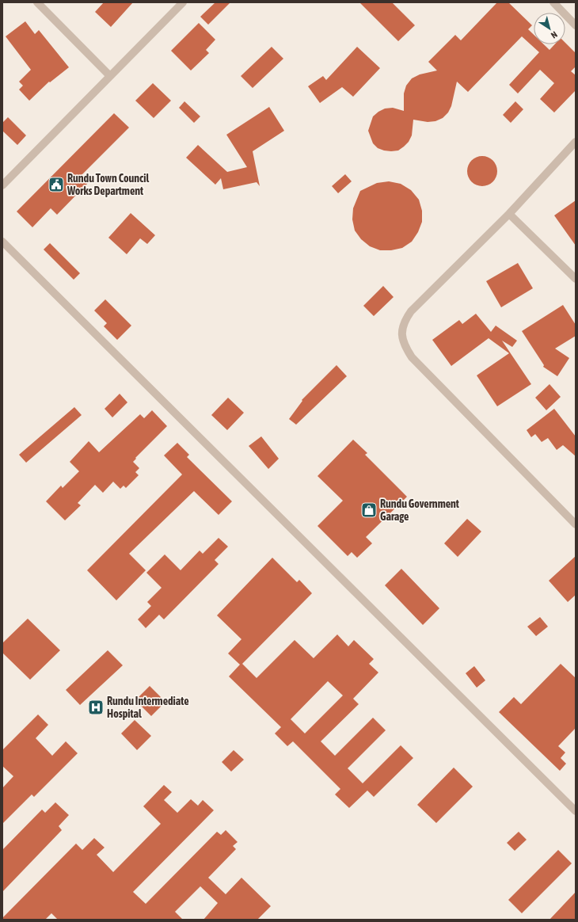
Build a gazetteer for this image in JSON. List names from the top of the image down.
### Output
{
  "places": {
    "public building": ["Rundu Town Council Works Department"],
    "shop": ["Rundu Government Garage"],
    "hospital": ["Rundu Intermediate Hospital"]
  },
  "north": "bottom right"
}
